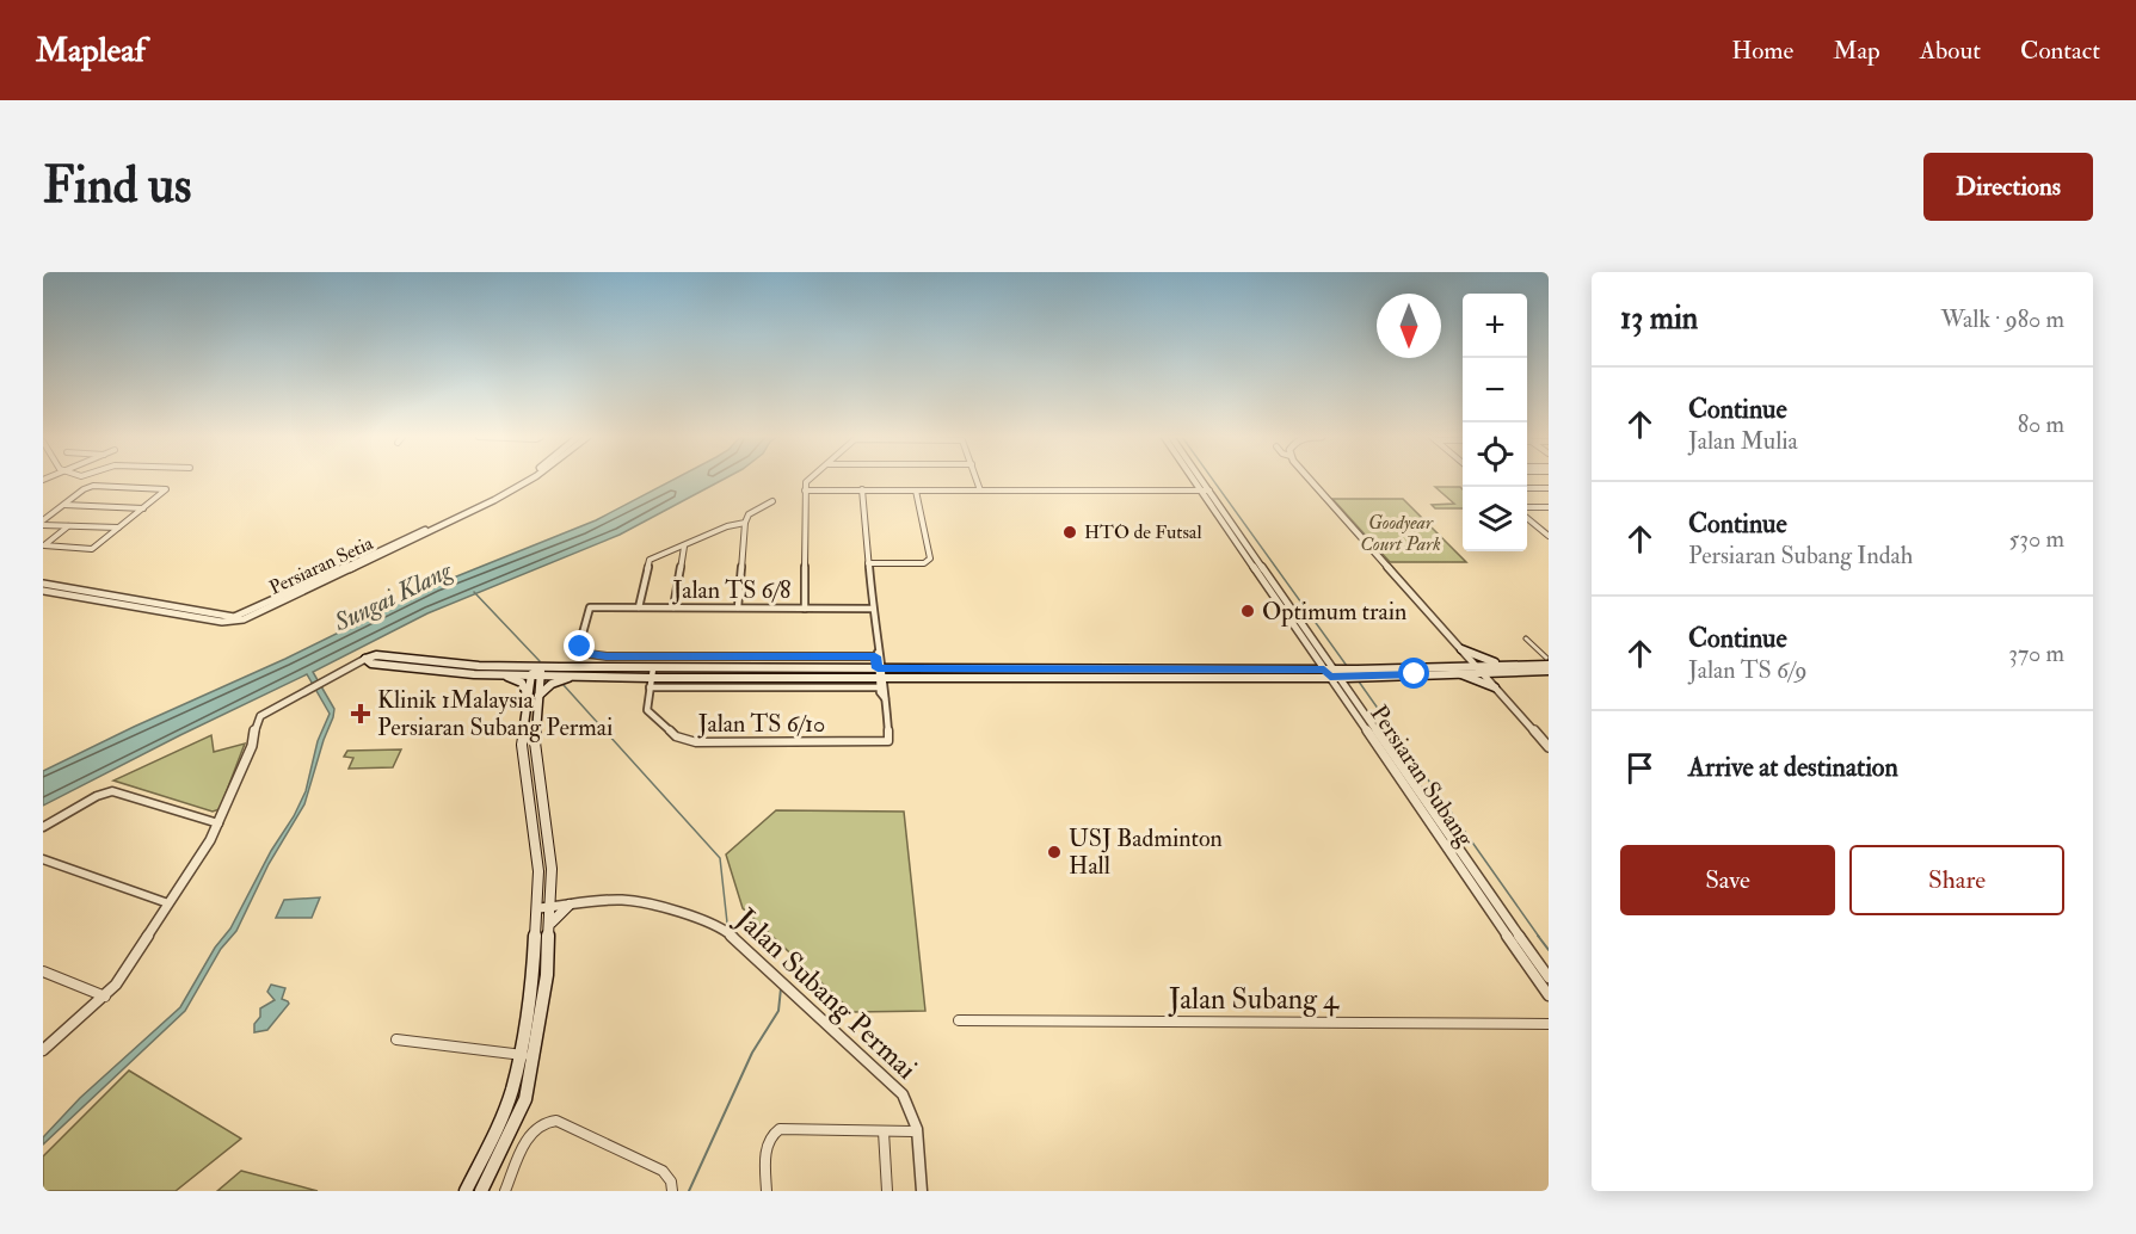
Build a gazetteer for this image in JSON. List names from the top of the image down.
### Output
{
  "streets": {
    "street": [
      "Persiaran Setia",
      "Jalan TS 6/8",
      "Jalan TS 6/10",
      "Persiaran Subang",
      "Jalan Subang Permai",
      "Jalan Subang 4"
    ]
  },
  "water": ["Sungai Klang"],
  "parks": ["Goodyear Court Park"],
  "places": {
    "other": ["HTO de Futsal", "Optimum train", "USJ Badminton Hall"],
    "health": ["Klinik 1Malaysia Persiaran Subang Permai"]
  },
  "north": "bottom",
  "page": {
    "header": "Mapleaf",
    "nav": [
      "Home",
      "Map",
      "About",
      "Contact"
    ],
    "buttons": [
      "Directions",
      ["Save", "Share"]
    ],
    "title": "Find us",
    "heading": ["13 min", "Walk · 980 m"],
    "map_buttons": ["+", "−"],
    "list": [
      ["Continue", "Jalan Mulia", "80 m"],
      ["Continue", "Persiaran Subang Indah", "530 m"],
      ["Continue", "Jalan TS 6/9", "370 m"],
      "Arrive at destination"
    ]
  }
}
